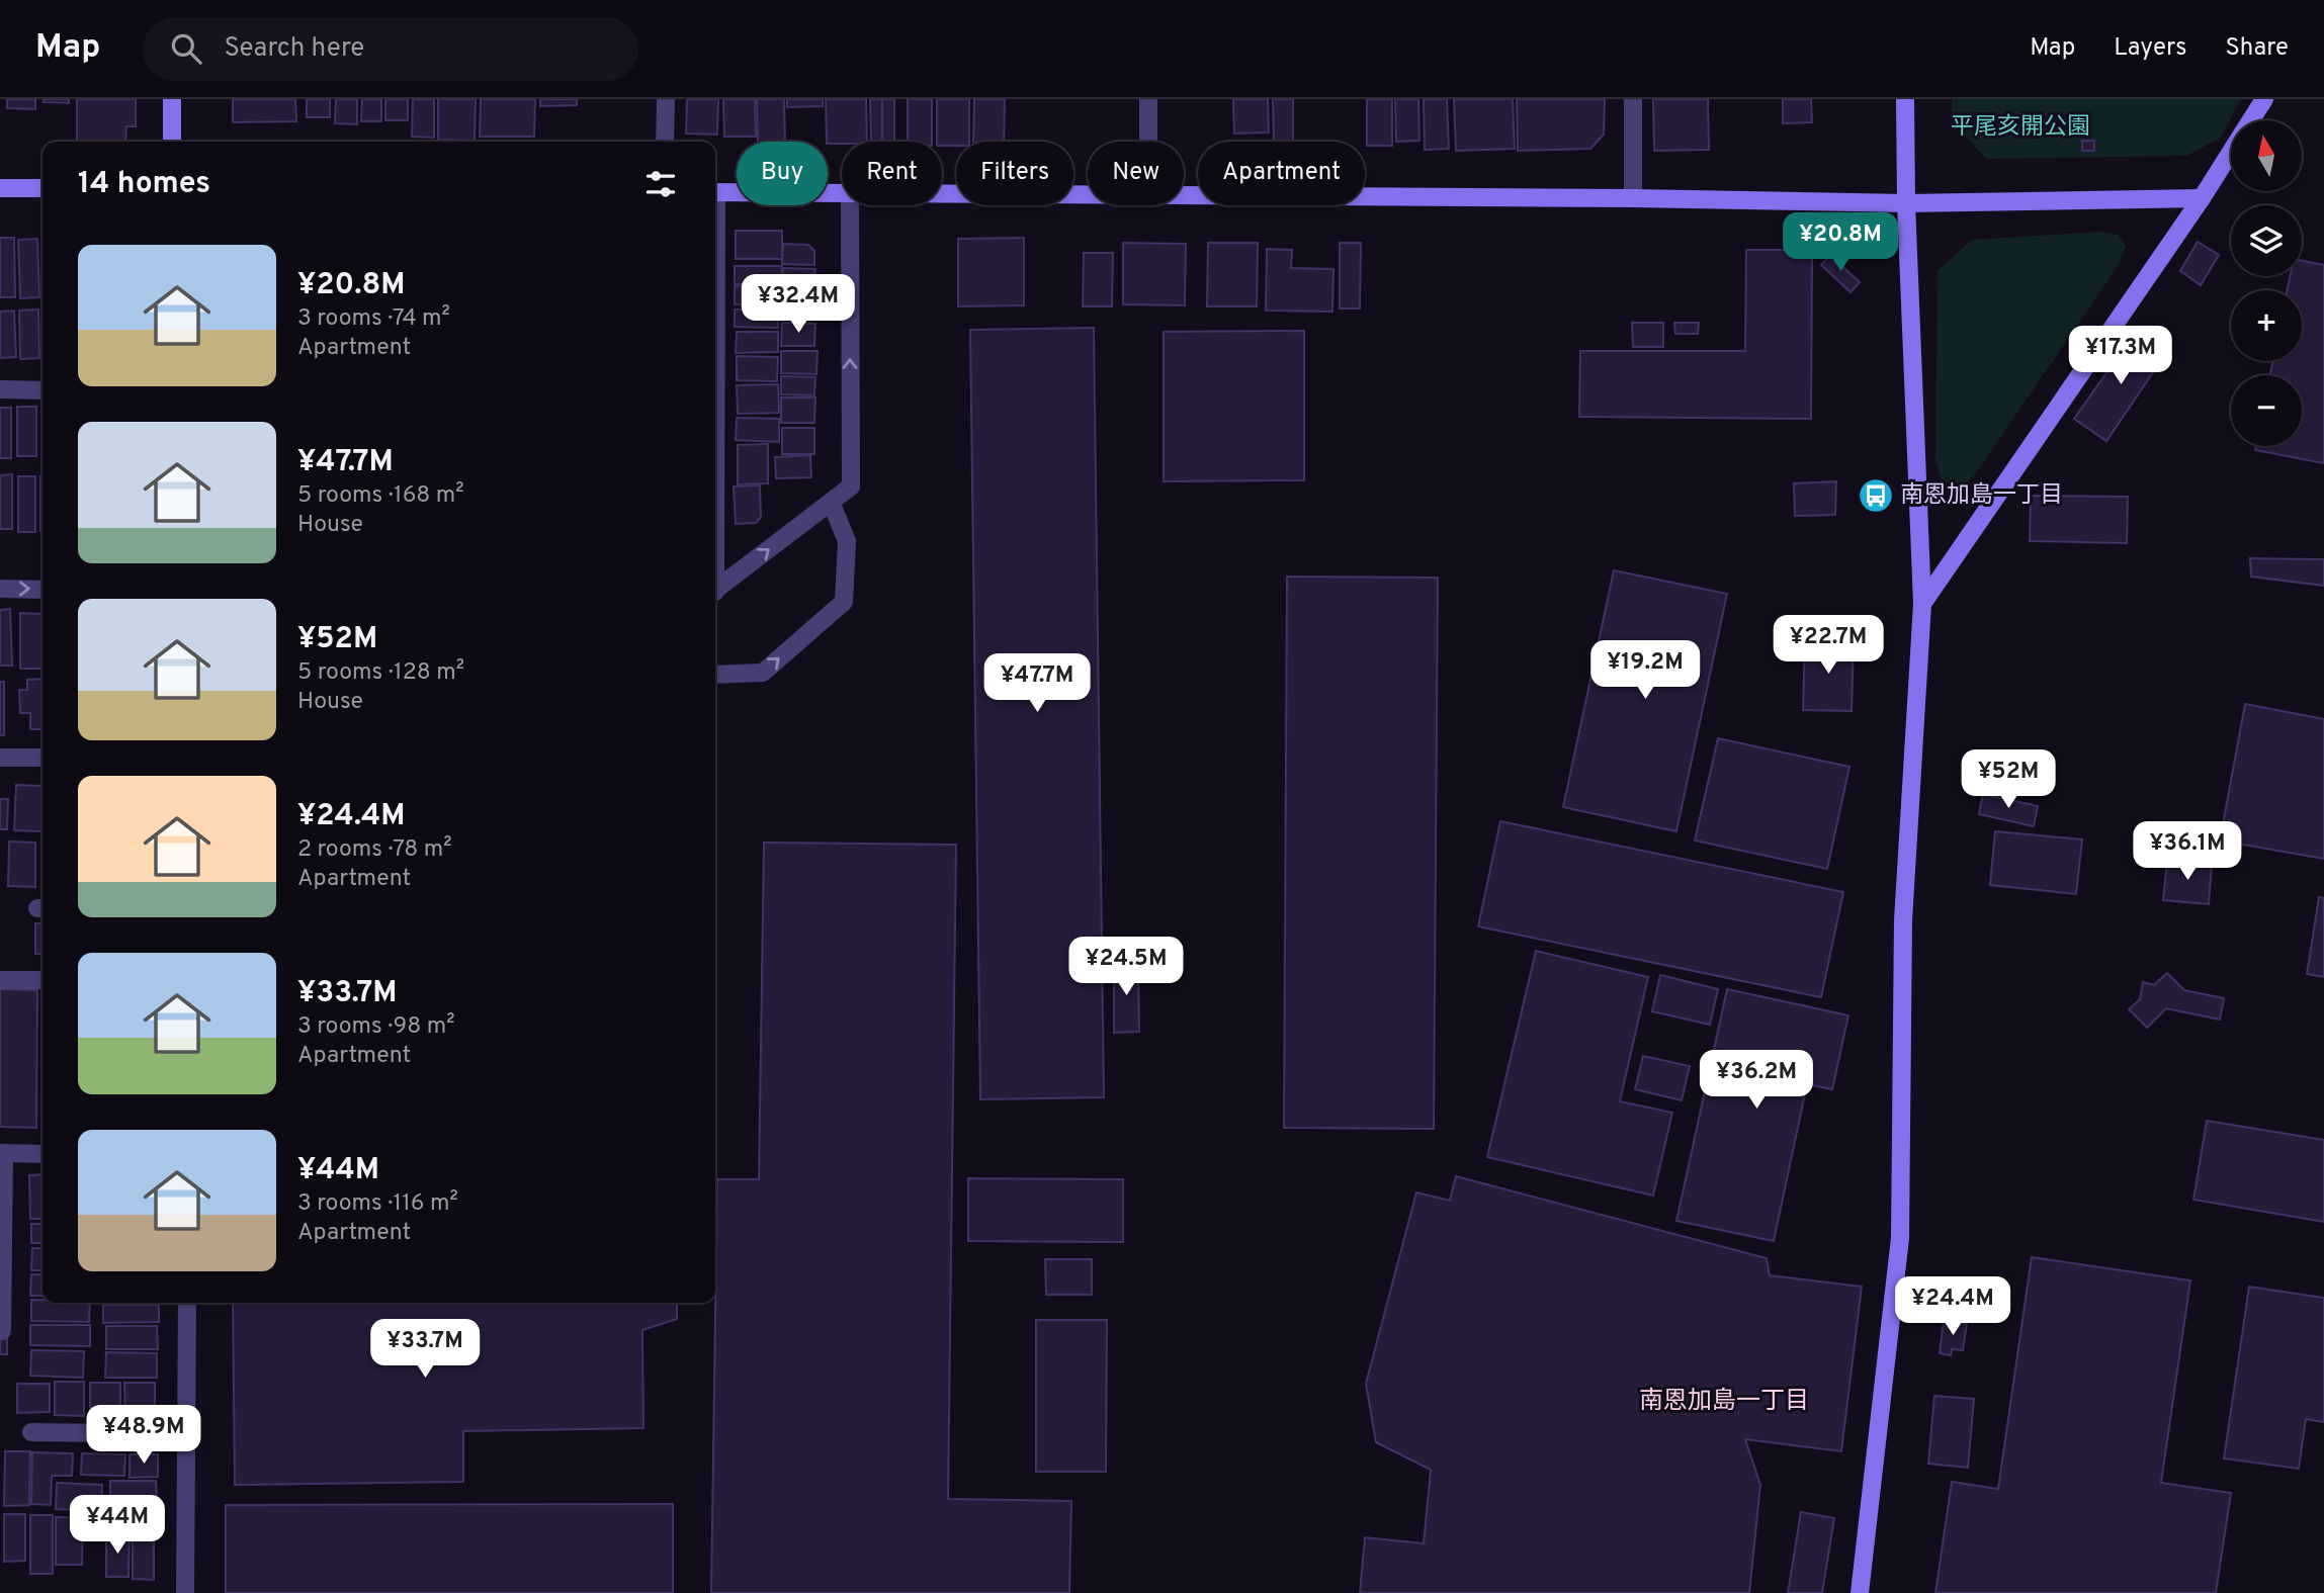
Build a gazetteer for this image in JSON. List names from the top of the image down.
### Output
{
  "districts": ["南恩加島一丁目"],
  "parks": ["平尾亥開公園"],
  "places": {
    "bus stop": ["南恩加島一丁目"]
  },
  "north": "top",
  "page": {
    "header": "Map",
    "search": "Search here",
    "nav": ["Map", "Layers", "Share"],
    "map_buttons": ["+", "−"],
    "chip": [
      "Buy",
      "Rent",
      "Filters",
      "New",
      "Apartment"
    ],
    "heading": "14 homes",
    "price": [
      "¥20.8M",
      "¥32.4M",
      "¥17.3M",
      "¥22.7M",
      "¥19.2M",
      "¥47.7M",
      "¥52M",
      "¥36.1M",
      "¥24.5M",
      "¥36.2M",
      "¥24.4M",
      "¥33.7M",
      "¥48.9M",
      "¥44M"
    ],
    "list": [
      {
        "name": "¥20.8M",
        "note": "3 rooms · 74 m² · Apartment"
      },
      {
        "name": "¥47.7M",
        "note": "5 rooms · 168 m² · House"
      },
      {
        "name": "¥52M",
        "note": "5 rooms · 128 m² · House"
      },
      {
        "name": "¥24.4M",
        "note": "2 rooms · 78 m² · Apartment"
      },
      {
        "name": "¥33.7M",
        "note": "3 rooms · 98 m² · Apartment"
      },
      {
        "name": "¥44M",
        "note": "3 rooms · 116 m² · Apartment"
      }
    ]
  }
}
